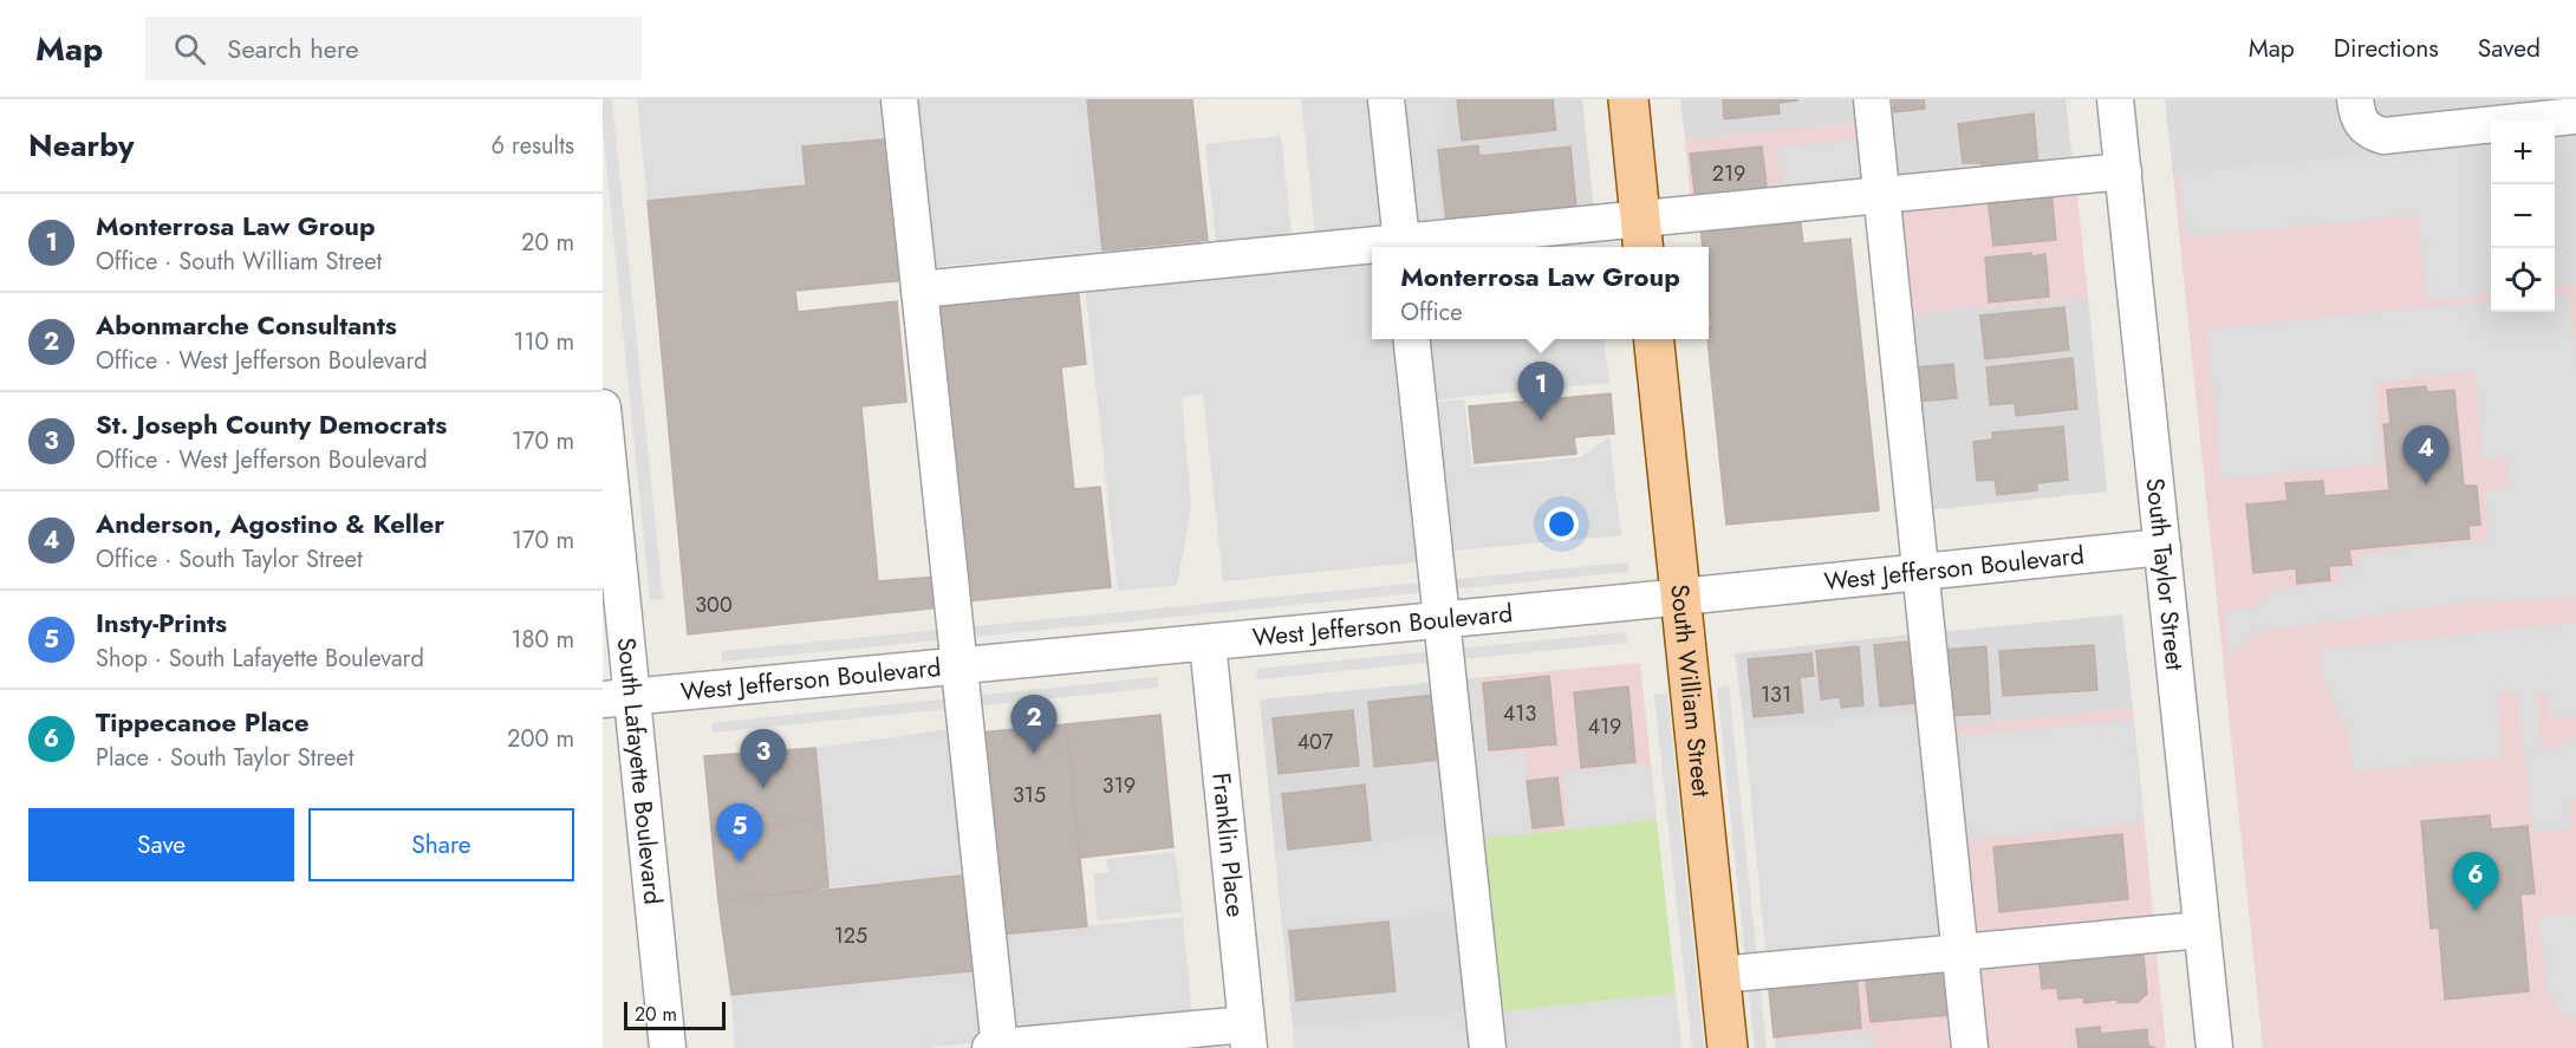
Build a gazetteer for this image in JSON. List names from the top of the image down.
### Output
{
  "streets": {
    "main road": ["South William Street"],
    "street": [
      "West Jefferson Boulevard",
      "South Taylor Street",
      "South Lafayette Boulevard",
      "Franklin Place"
    ]
  },
  "crossings": [
    ["West Jefferson Boulevard", "South Taylor Street"],
    ["West Jefferson Boulevard", "South William Street"],
    ["West Jefferson Boulevard", "South Lafayette Boulevard"],
    ["West Jefferson Boulevard", "Franklin Place"]
  ],
  "house_numbers": [
    "219",
    "300",
    "131",
    "413",
    "419",
    "407",
    "319",
    "315",
    "125"
  ],
  "scale_bar": "20 m",
  "page": {
    "header": "Map",
    "search": "Search here",
    "nav": ["Map", "Directions", "Saved"],
    "heading": ["Nearby", "6 results"],
    "map_buttons": ["+", "−"],
    "list": [
      {
        "mark": "1",
        "name": "Monterrosa Law Group",
        "note": "Office · South William Street",
        "value": "20 m"
      },
      {
        "mark": "2",
        "name": "Abonmarche Consultants",
        "note": "Office · West Jefferson Boulevard",
        "value": "110 m"
      },
      {
        "mark": "3",
        "name": "St. Joseph County Democrats",
        "note": "Office · West Jefferson Boulevard",
        "value": "170 m"
      },
      {
        "mark": "4",
        "name": "Anderson, Agostino & Keller",
        "note": "Office · South Taylor Street",
        "value": "170 m"
      },
      {
        "mark": "5",
        "name": "Insty-Prints",
        "note": "Shop · South Lafayette Boulevard",
        "value": "180 m"
      },
      {
        "mark": "6",
        "name": "Tippecanoe Place",
        "note": "Place · South Taylor Street",
        "value": "200 m"
      }
    ],
    "popup": ["Monterrosa Law Group", "Office"],
    "pins": [
      "1",
      "4",
      "2",
      "3",
      "5",
      "6"
    ],
    "buttons": ["Save", "Share"],
    "scale": "20 m"
  }
}
